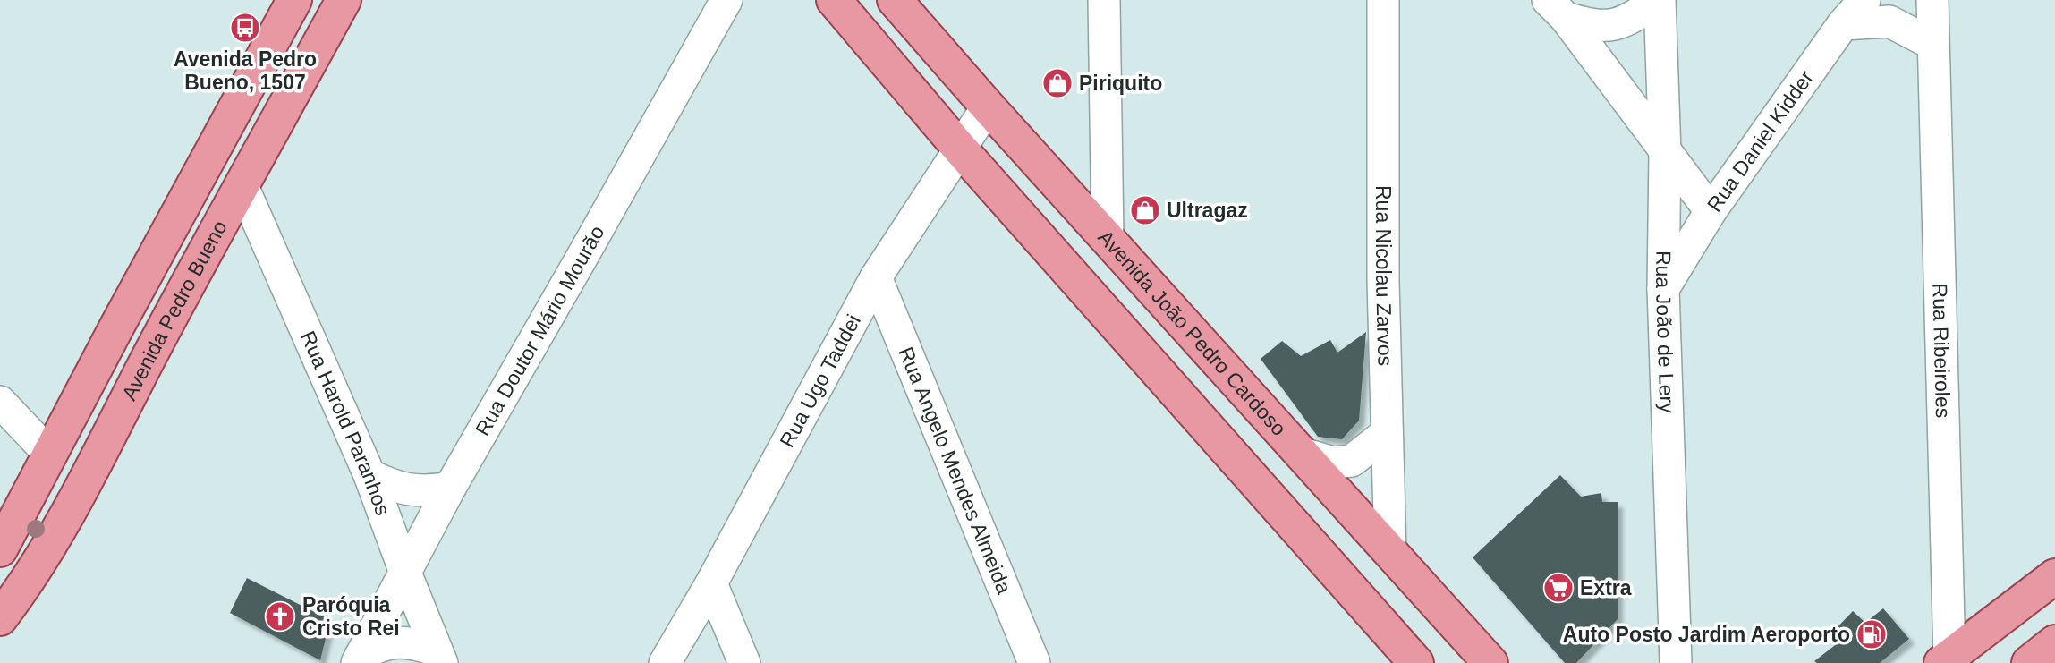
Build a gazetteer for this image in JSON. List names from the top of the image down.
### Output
{
  "streets": {
    "main road": ["Avenida Pedro Bueno", "Avenida João Pedro Cardoso"],
    "street": [
      "Rua Daniel Kidder",
      "Rua Nicolau Zarvos",
      "Rua Doutor Mário Mourão",
      "Rua João de Lery",
      "Rua Ribeiroles",
      "Rua Ugo Taddei",
      "Rua Harold Paranhos",
      "Rua Angelo Mendes Almeida"
    ]
  },
  "crossings": [
    ["Rua Daniel Kidder", "Rua João de Lery"],
    ["Rua Nicolau Zarvos", "Avenida João Pedro Cardoso"],
    ["Avenida Pedro Bueno", "Rua Harold Paranhos"],
    ["Rua Doutor Mário Mourão", "Rua Harold Paranhos"],
    ["Avenida João Pedro Cardoso", "Rua Ugo Taddei"],
    ["Rua Ugo Taddei", "Rua Angelo Mendes Almeida"]
  ],
  "places": {
    "bus stop": ["Avenida Pedro Bueno, 1507"],
    "shop": ["Piriquito", "Ultragaz"],
    "supermarket": ["Extra"],
    "church": ["Paróquia Cristo Rei"],
    "fuel station": ["Auto Posto Jardim Aeroporto"]
  }
}
